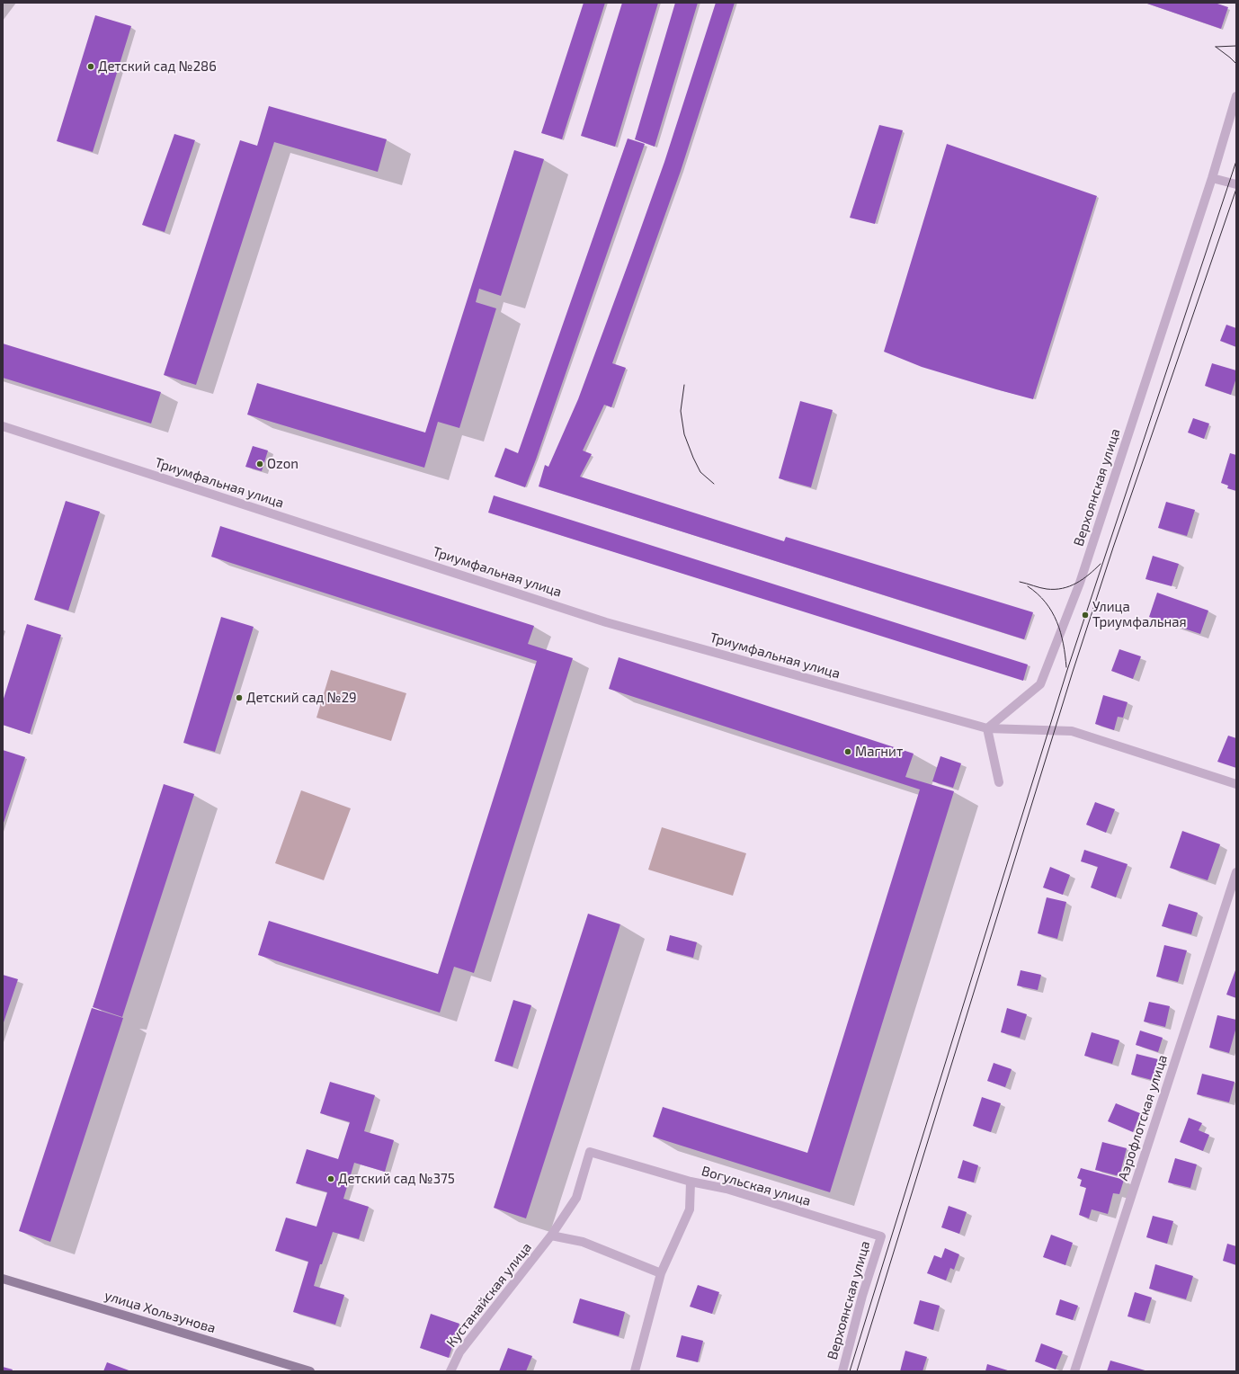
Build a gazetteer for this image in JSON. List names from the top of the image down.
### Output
{
  "streets": {
    "street": [
      "Триумфальная улица",
      "Верхоянская улица",
      "Аэрофлотская улица",
      "Вогульская улица",
      "Кустанайская улица",
      "улица Хользунова"
    ]
  },
  "crossings": [
    ["Триумфальная улица", "Верхоянская улица"],
    ["Верхоянская улица", "Вогульская улица"],
    ["Вогульская улица", "Кустанайская улица"]
  ],
  "places": [
    "Детский сад №286",
    "Ozon",
    "Улица Триумфальная",
    "Детский сад №29",
    "Магнит",
    "Детский сад №375"
  ]
}
